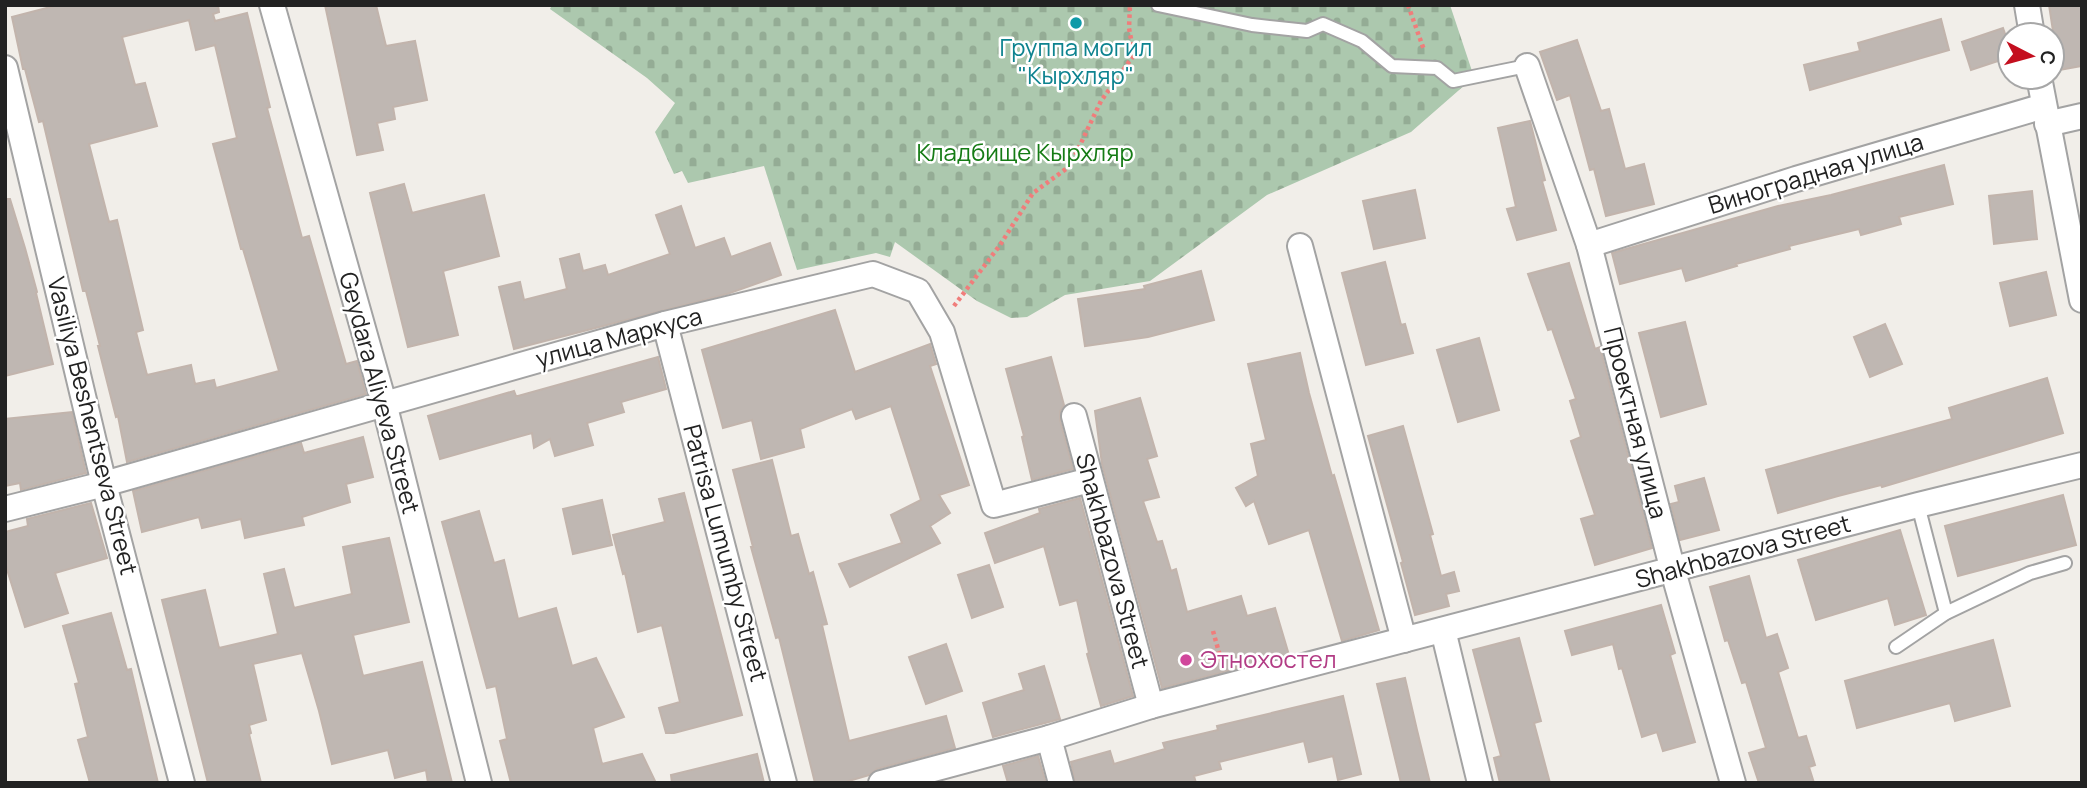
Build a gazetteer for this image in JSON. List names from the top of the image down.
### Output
{
  "streets": {
    "street": [
      "Виноградная улица",
      "улица Маркуса",
      "Geydara Aliyeva Street",
      "Проектная улица",
      "Vasiliya Beshentseva Street",
      "Shakhbazova Street",
      "Patrisa Lumumby Street"
    ]
  },
  "crossings": [
    ["Виноградная улица", "Проектная улица"],
    ["улица Маркуса", "Geydara Aliyeva Street"],
    ["улица Маркуса", "Vasiliya Beshentseva Street"],
    ["улица Маркуса", "Shakhbazova Street"],
    ["улица Маркуса", "Patrisa Lumumby Street"],
    ["Проектная улица", "Shakhbazova Street"]
  ],
  "parks": ["Кладбище Кырхляр"],
  "places": ["Группа могил \"Кырхляр\"", "Этнохостел"],
  "north": "right"
}
